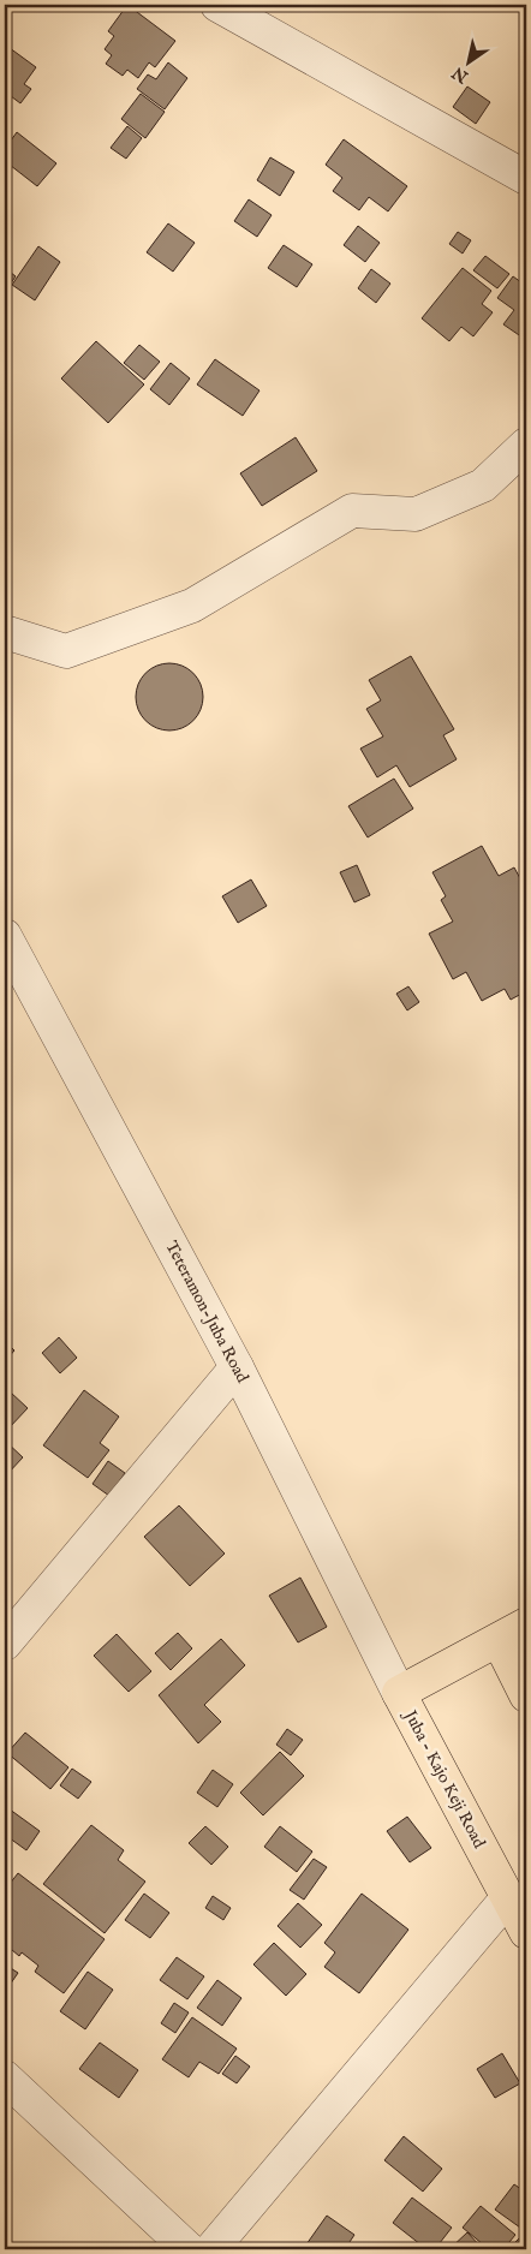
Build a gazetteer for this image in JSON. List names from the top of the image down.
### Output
{
  "streets": {
    "main road": ["Juba - Kajo Keji Road"],
    "street": ["Teteramon-Juba Road"]
  },
  "crossings": [
    ["Teteramon-Juba Road", "Juba - Kajo Keji Road"]
  ],
  "north": "bottom left"
}
